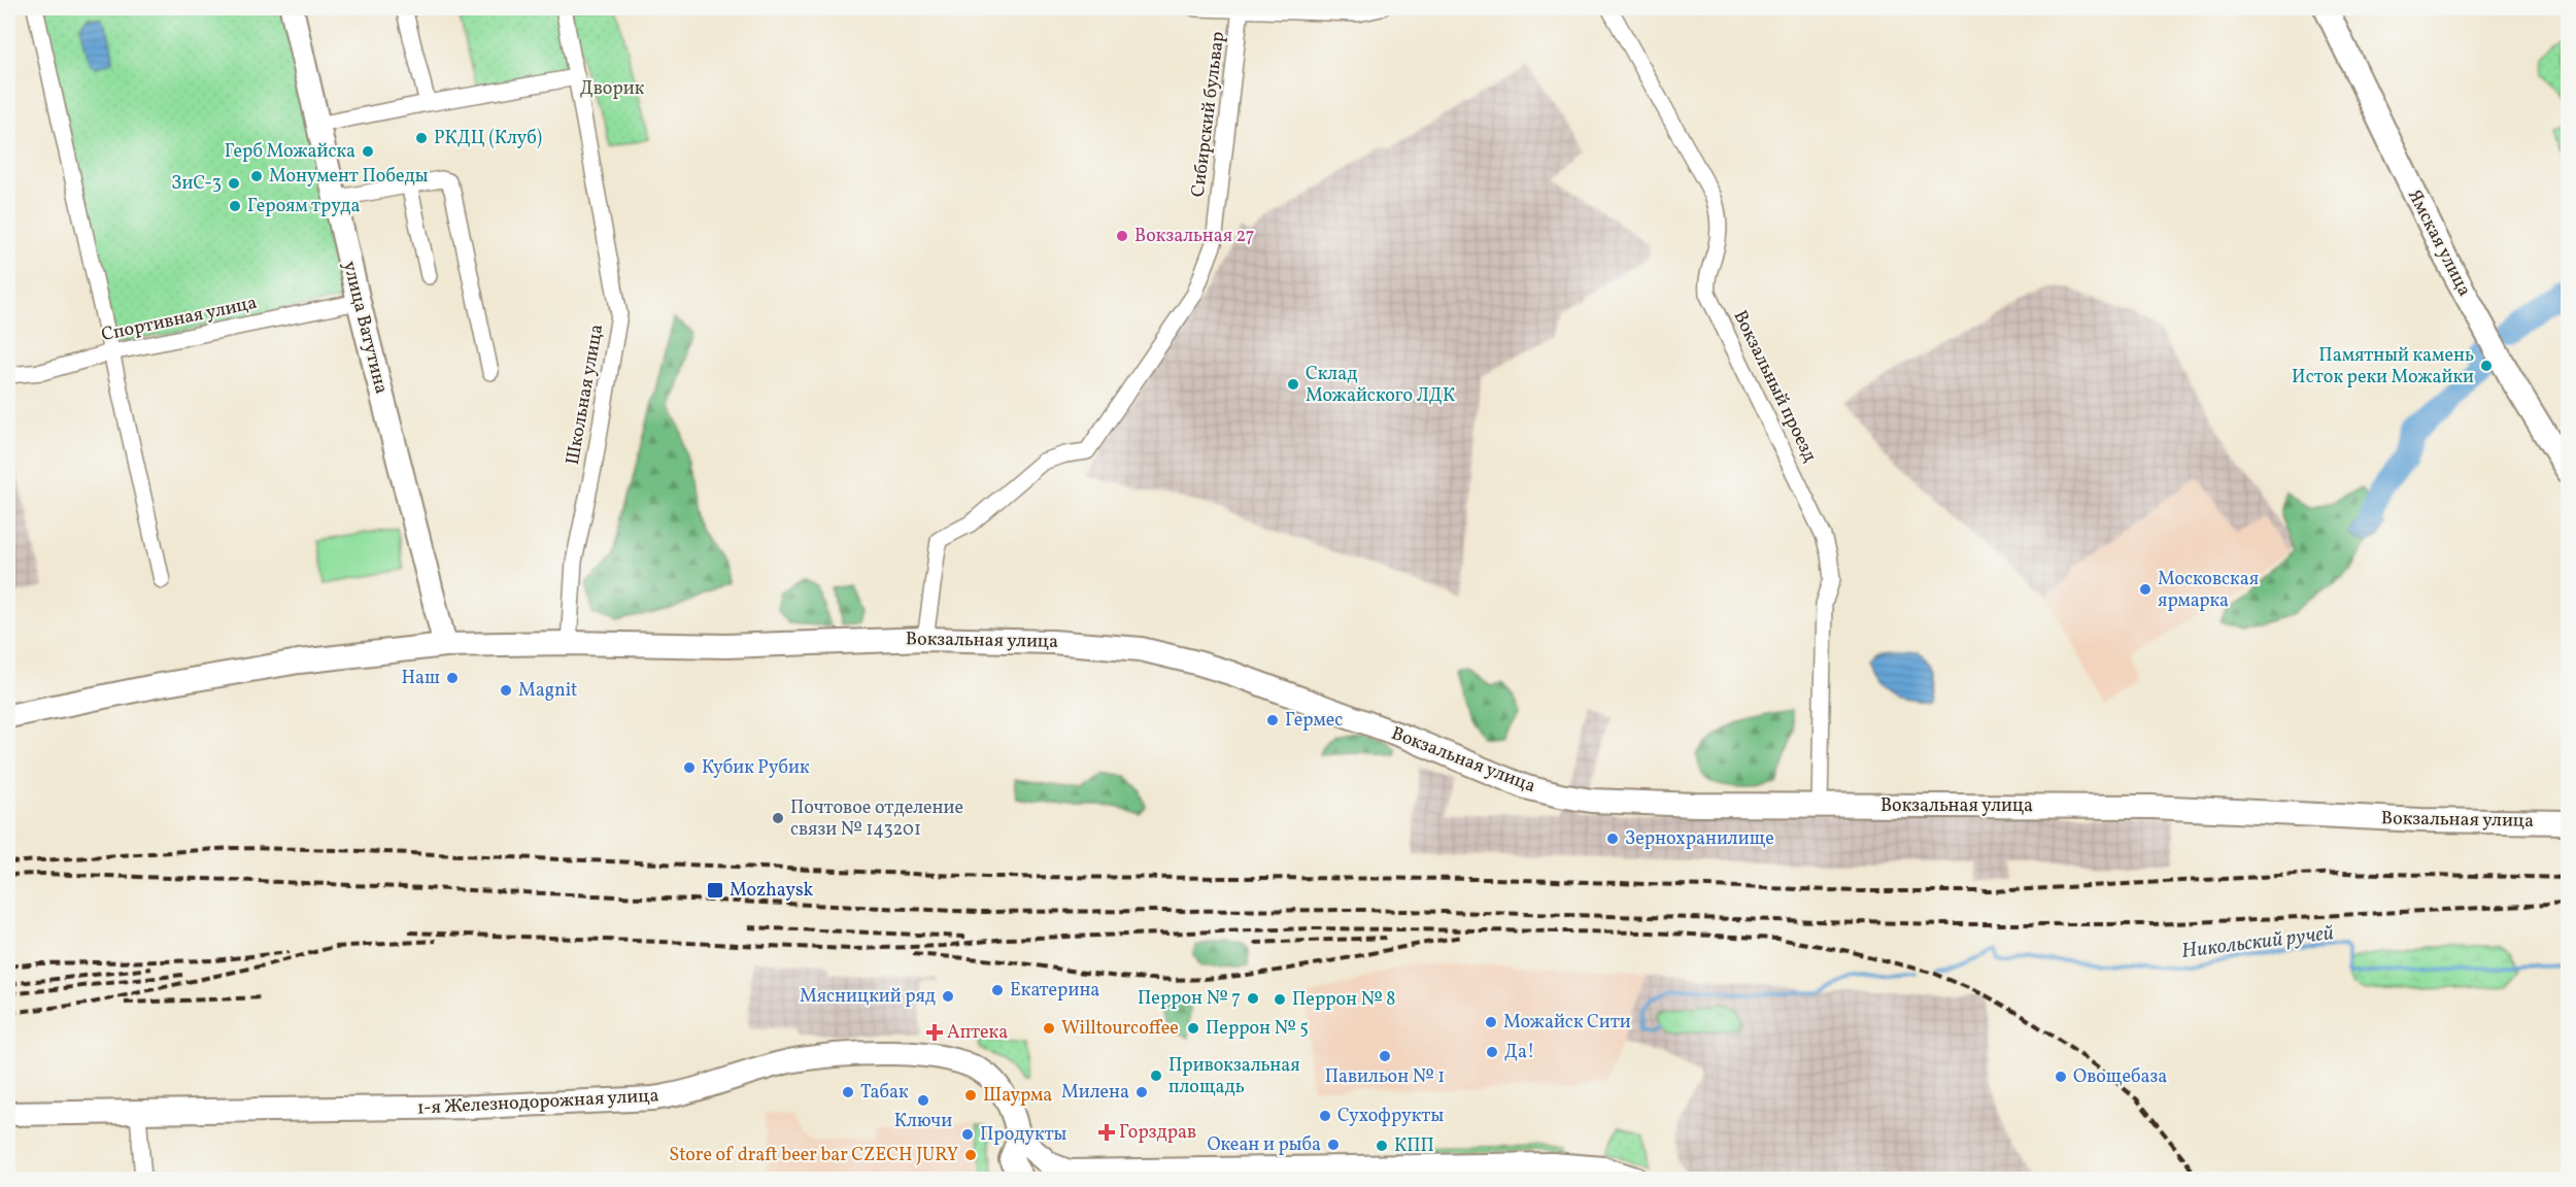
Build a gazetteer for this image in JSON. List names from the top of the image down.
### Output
{
  "streets": {
    "main road": [
      "Ямская улица",
      "улица Ватутина",
      "Вокзальная улица",
      "1-я Железнодорожная улица"
    ],
    "street": [
      "Сибирский бульвар",
      "Спортивная улица",
      "Вокзальный проезд",
      "Школьная улица"
    ]
  },
  "crossings": [
    ["Сибирский бульвар", "Вокзальная улица"],
    ["Спортивная улица", "улица Ватутина"],
    ["улица Ватутина", "Вокзальная улица"],
    ["Вокзальный проезд", "Вокзальная улица"],
    ["Школьная улица", "Вокзальная улица"]
  ],
  "water": ["Никольский ручей"],
  "parks": ["Дворик"],
  "places": {
    "other": [
      "РКДЦ (Клуб)",
      "Герб Можайска",
      "Монумент Победы",
      "ЗиС-3",
      "Героям труда",
      "Вокзальная 27",
      "Памятный камень Исток реки Можайки",
      "Склад Можайского ЛДК",
      "Московская ярмарка",
      "Наш",
      "Magnit",
      "Гермес",
      "Кубик Рубик",
      "Почтовое отделение связи № 143201",
      "Зернохранилище",
      "Екатерина",
      "Мясницкий ряд",
      "Перрон № 7",
      "Перрон № 8",
      "Можайск Сити",
      "Willtourcoffee",
      "Перрон № 5",
      "Да!",
      "Павильон № 1",
      "Привокзальная площадь",
      "Овощебаза",
      "Табак",
      "Милена",
      "Шаурма",
      "Ключи",
      "Сухофрукты",
      "Продукты",
      "Океан и рыба",
      "КПП",
      "Store of draft beer bar CZECH JURY"
    ],
    "transit": ["Mozhaysk"],
    "health": ["Аптека", "Горздрав"]
  }
}
